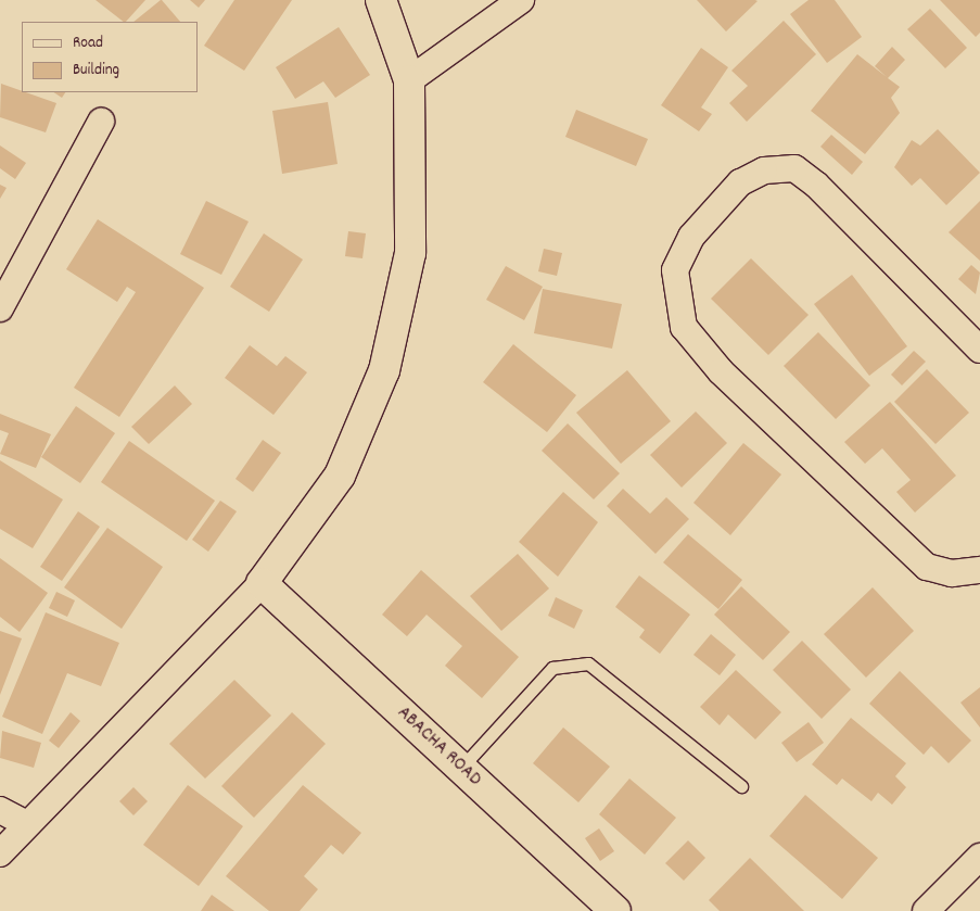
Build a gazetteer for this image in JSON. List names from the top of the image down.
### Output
{
  "streets": {
    "street": ["ABACHA ROAD"]
  },
  "legend": ["Road", "Building"]
}
